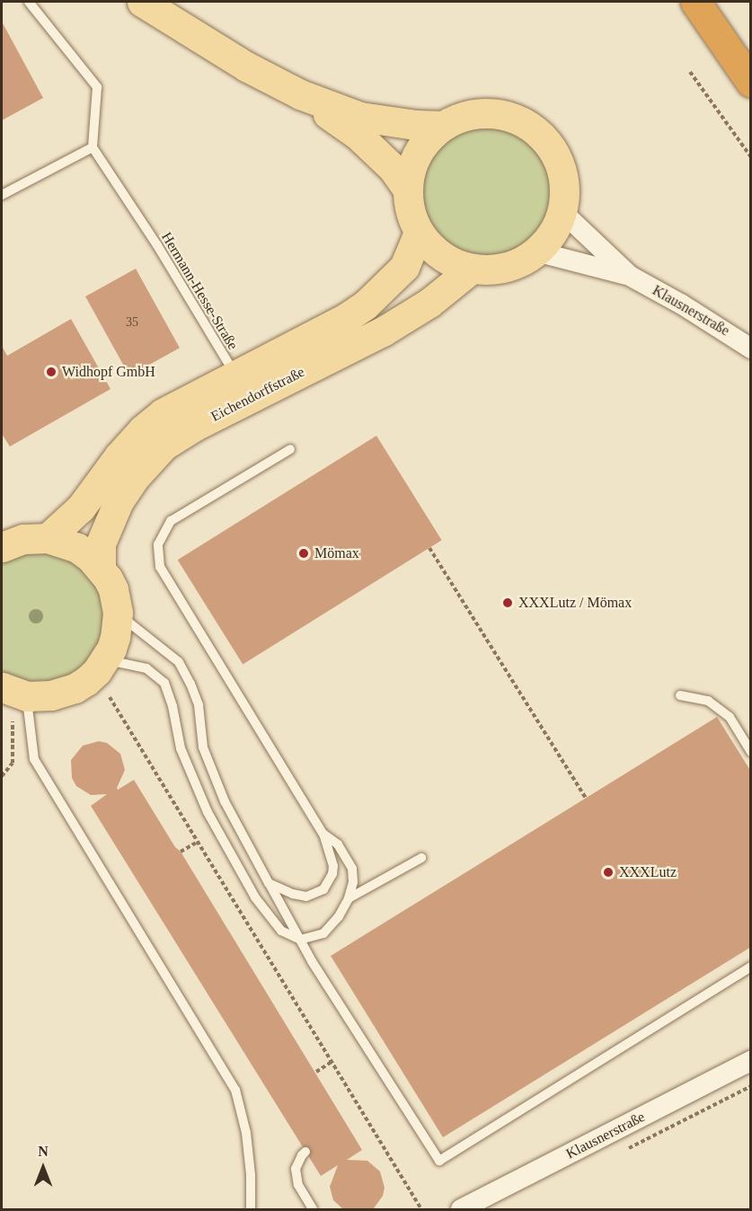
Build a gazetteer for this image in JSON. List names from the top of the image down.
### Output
{
  "streets": {
    "main road": ["Eichendorffstraße"],
    "street": ["Klausnerstraße"],
    "lane": ["Hermann-Hesse-Straße"]
  },
  "crossings": [
    ["Hermann-Hesse-Straße", "Eichendorffstraße"],
    ["Klausnerstraße", "Eichendorffstraße"]
  ],
  "places": [
    "Widhopf GmbH",
    "Mömax",
    "XXXLutz / Mömax",
    "XXXLutz"
  ],
  "house_numbers": ["35"],
  "north": "top"
}
